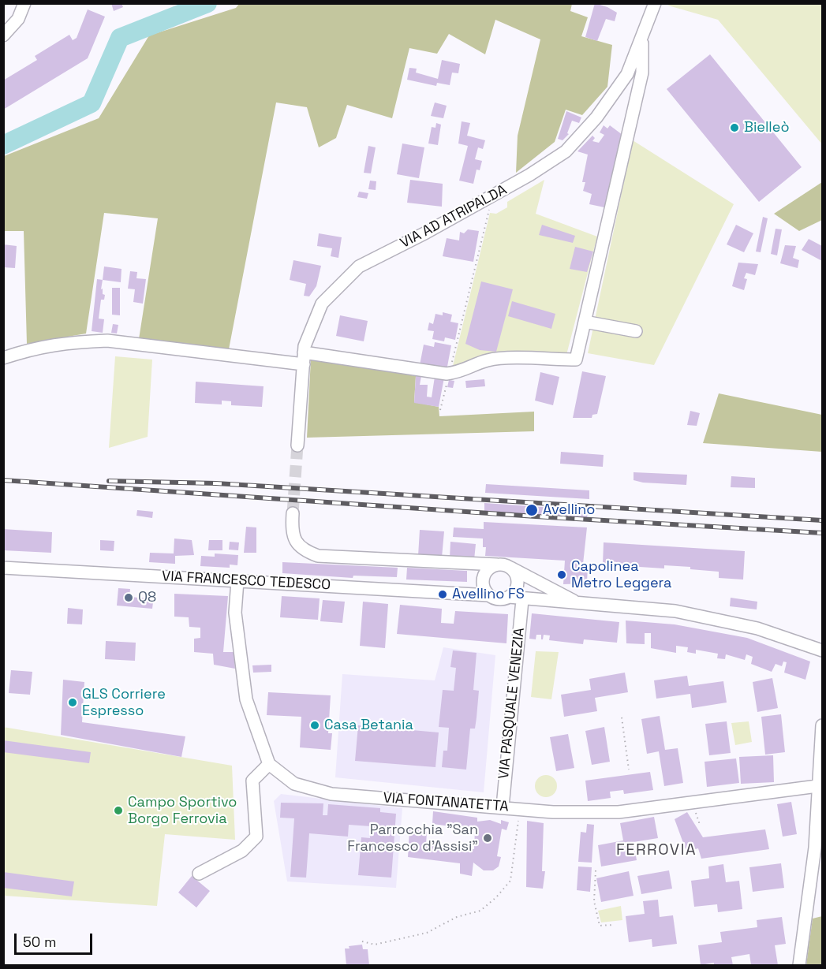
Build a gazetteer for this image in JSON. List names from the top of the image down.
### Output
{
  "streets": {
    "street": [
      "VIA AD ATRIPALDA",
      "VIA FRANCESCO TEDESCO",
      "VIA PASQUALE VENEZIA",
      "VIA FONTANATETTA"
    ]
  },
  "crossings": [
    ["VIA PASQUALE VENEZIA", "VIA FONTANATETTA"]
  ],
  "districts": ["FERROVIA"],
  "places": [
    "Bielleò",
    "Avellino",
    "Capolinea Metro Leggera",
    "Avellino FS",
    "Q8",
    "GLS Corriere Espresso",
    "Casa Betania",
    "Campo Sportivo Borgo Ferrovia",
    "Parrocchia \"San Francesco d'Assisi\""
  ],
  "scale_bar": "50 m"
}
